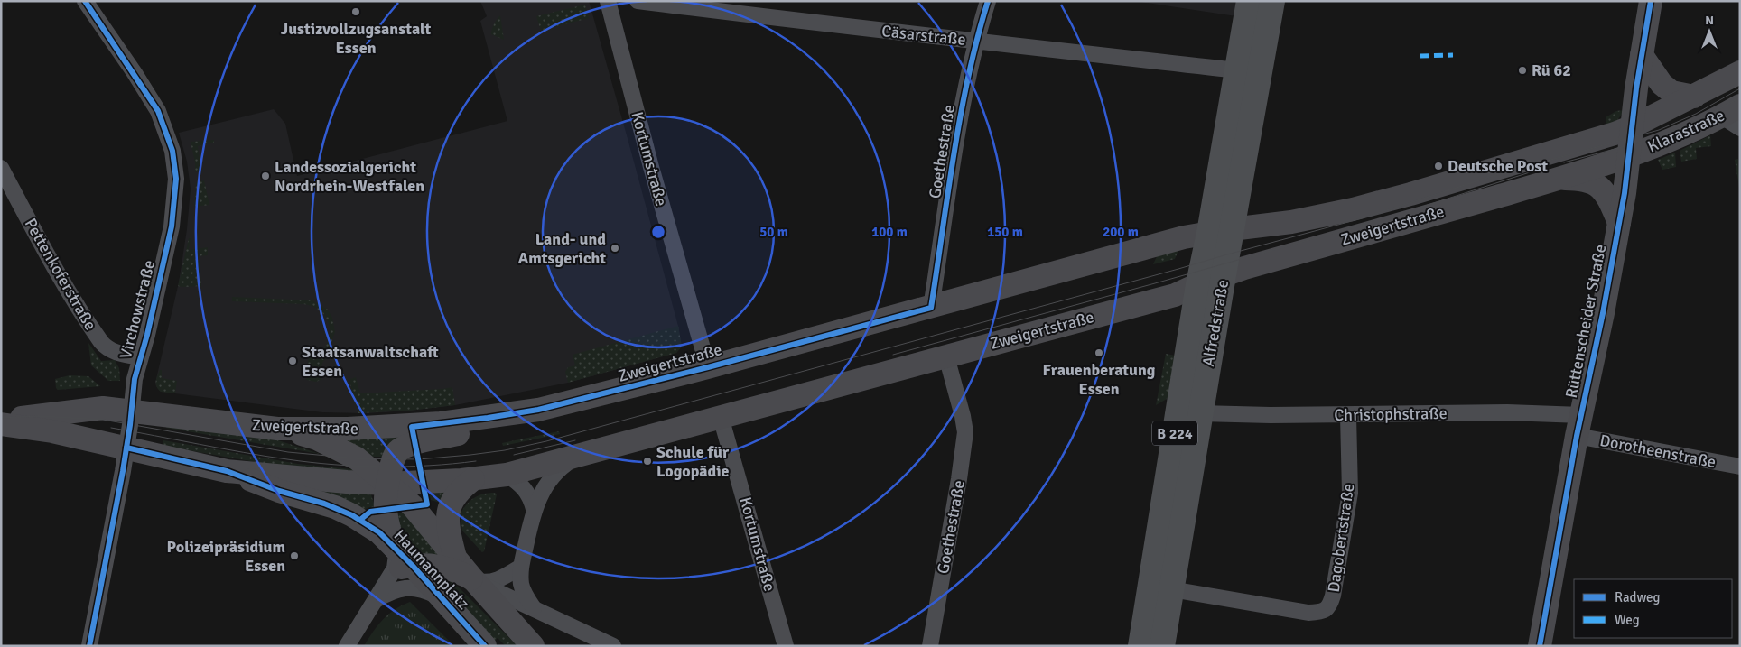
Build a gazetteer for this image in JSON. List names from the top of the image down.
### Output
{
  "streets": {
    "main road": [
      "Klarastraße",
      "Zweigertstraße",
      "Rüttenscheider Straße",
      "Alfredstraße",
      "B 224",
      "Haumannplatz"
    ],
    "street": [
      "Cäsarstraße",
      "Goethestraße",
      "Kortumstraße",
      "Pettenkoferstraße",
      "Virchowstraße",
      "Christophstraße",
      "Dorotheenstraße",
      "Dagobertstraße"
    ]
  },
  "crossings": [
    ["Cäsarstraße", "Goethestraße"],
    ["Cäsarstraße", "Alfredstraße"],
    ["Klarastraße", "Zweigertstraße"],
    ["Klarastraße", "Rüttenscheider Straße"],
    ["Goethestraße", "Zweigertstraße"],
    ["Kortumstraße", "Zweigertstraße"],
    ["Zweigertstraße", "Virchowstraße"],
    ["Zweigertstraße", "Rüttenscheider Straße"],
    ["Zweigertstraße", "Alfredstraße"],
    ["Zweigertstraße", "Haumannplatz"],
    ["Pettenkoferstraße", "Virchowstraße"],
    ["Rüttenscheider Straße", "Christophstraße"],
    ["Rüttenscheider Straße", "Dorotheenstraße"],
    ["Alfredstraße", "Christophstraße"],
    ["Alfredstraße", "Dagobertstraße"],
    ["Christophstraße", "Dorotheenstraße"],
    ["Christophstraße", "Dagobertstraße"]
  ],
  "places": [
    "Justizvollzugsanstalt Essen",
    "Rü 62",
    "Deutsche Post",
    "Landessozialgericht Nordrhein-Westfalen",
    "Land- und Amtsgericht",
    "Frauenberatung Essen",
    "Staatsanwaltschaft Essen",
    "Schule für Logopädie",
    "Polizeipräsidium Essen"
  ],
  "legend": ["Radweg", "Weg"],
  "north": "top",
  "rings": [
    "50 m",
    "100 m",
    "150 m",
    "200 m"
  ]
}
